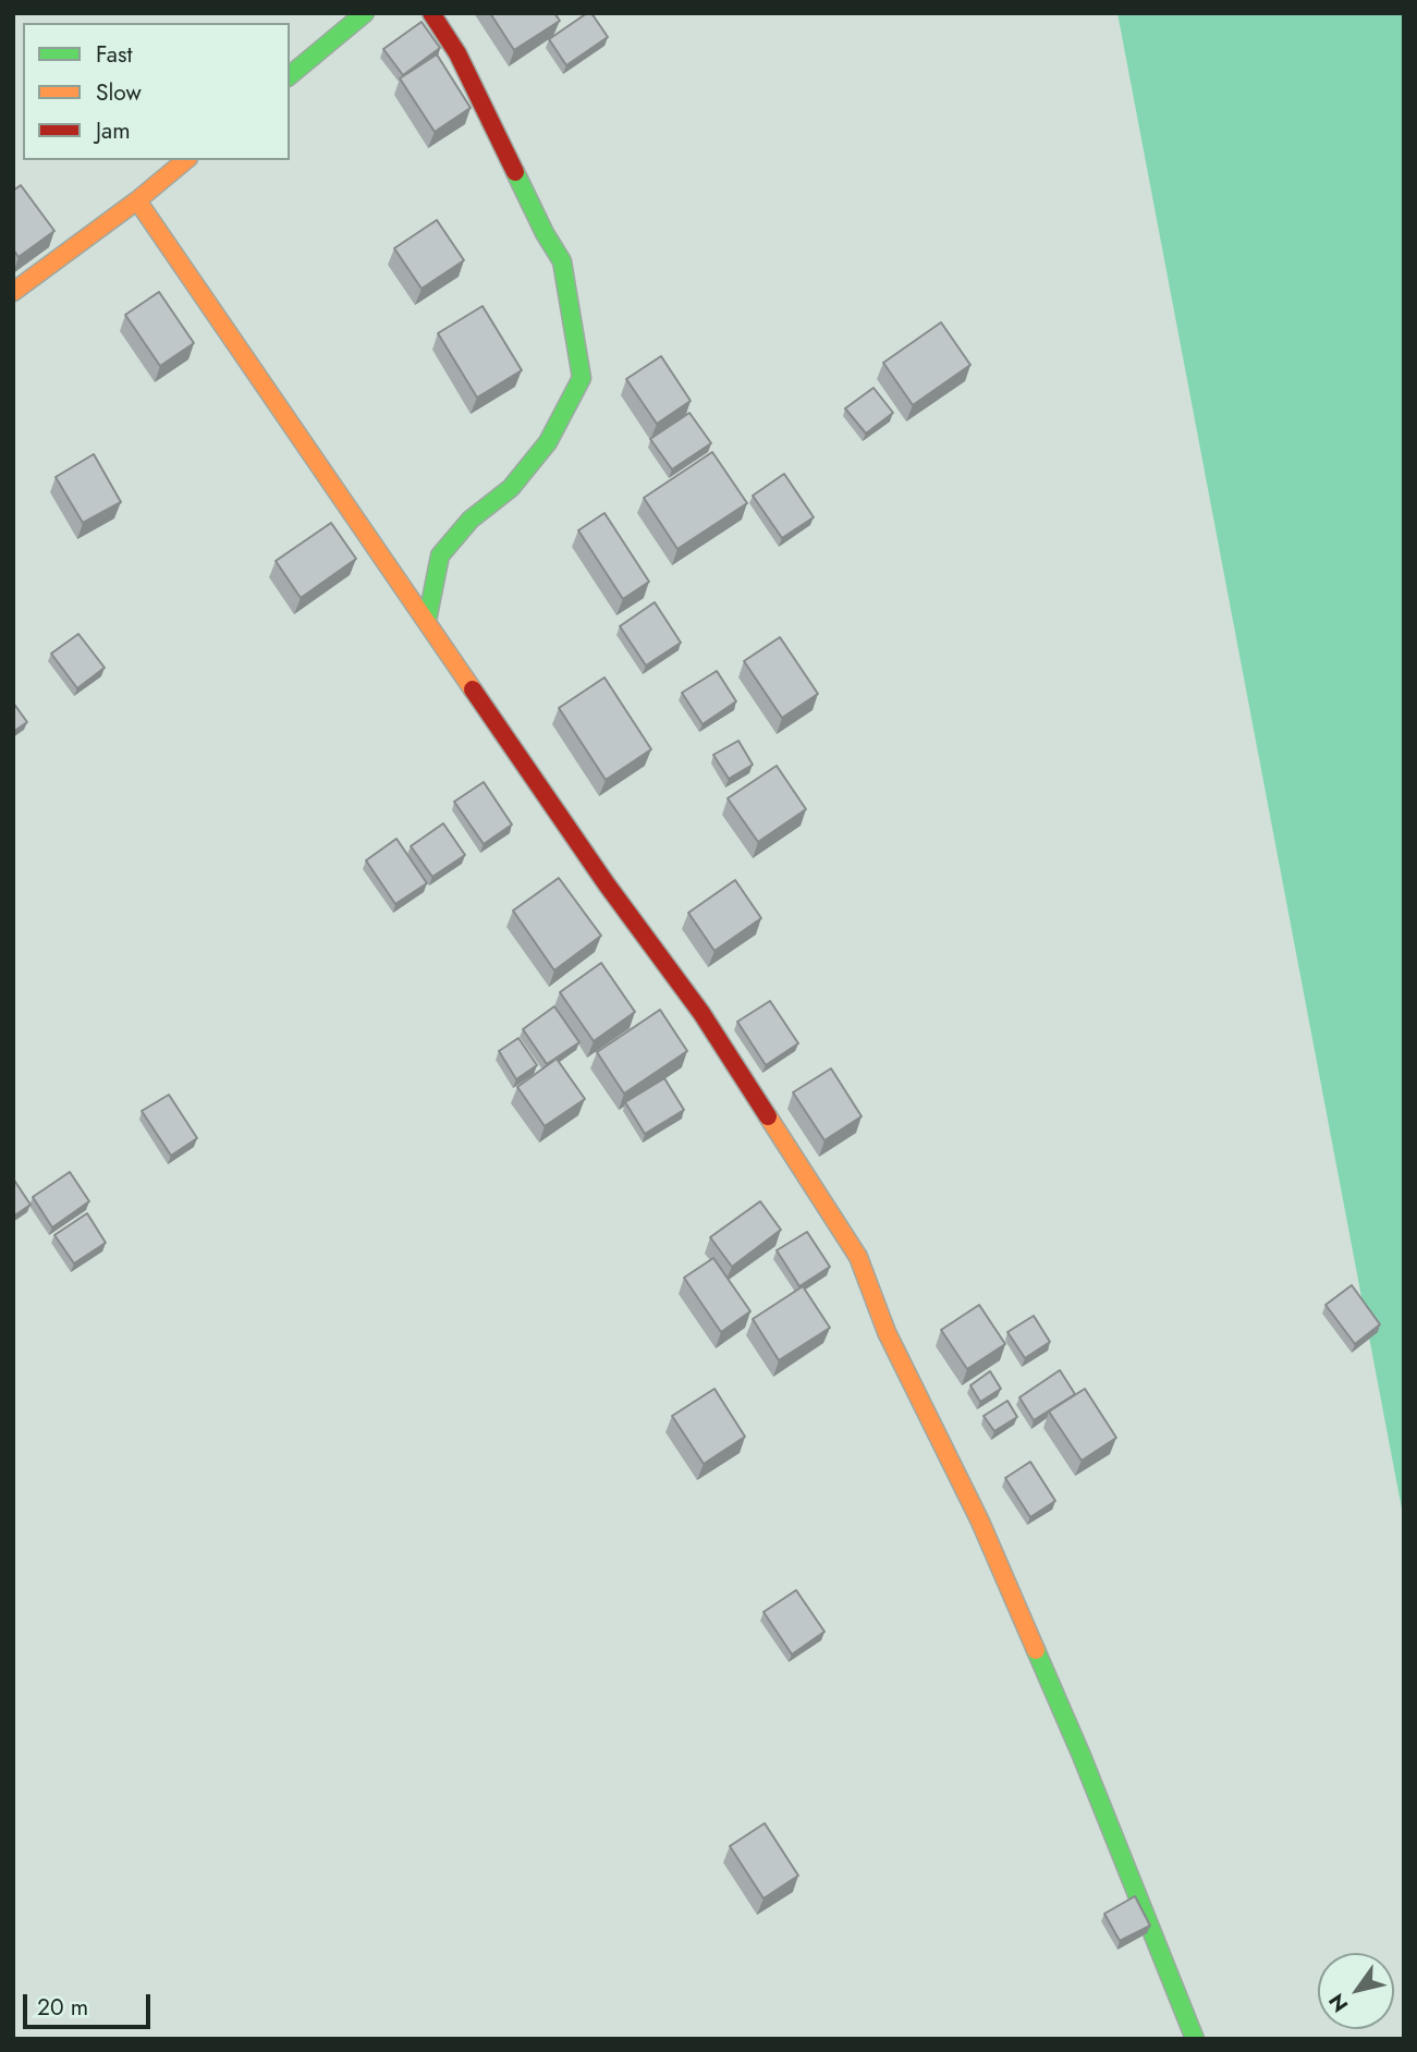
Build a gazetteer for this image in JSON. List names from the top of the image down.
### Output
{
  "legend": ["Fast", "Slow", "Jam"],
  "scale_bar": "20 m",
  "north": "bottom left"
}
